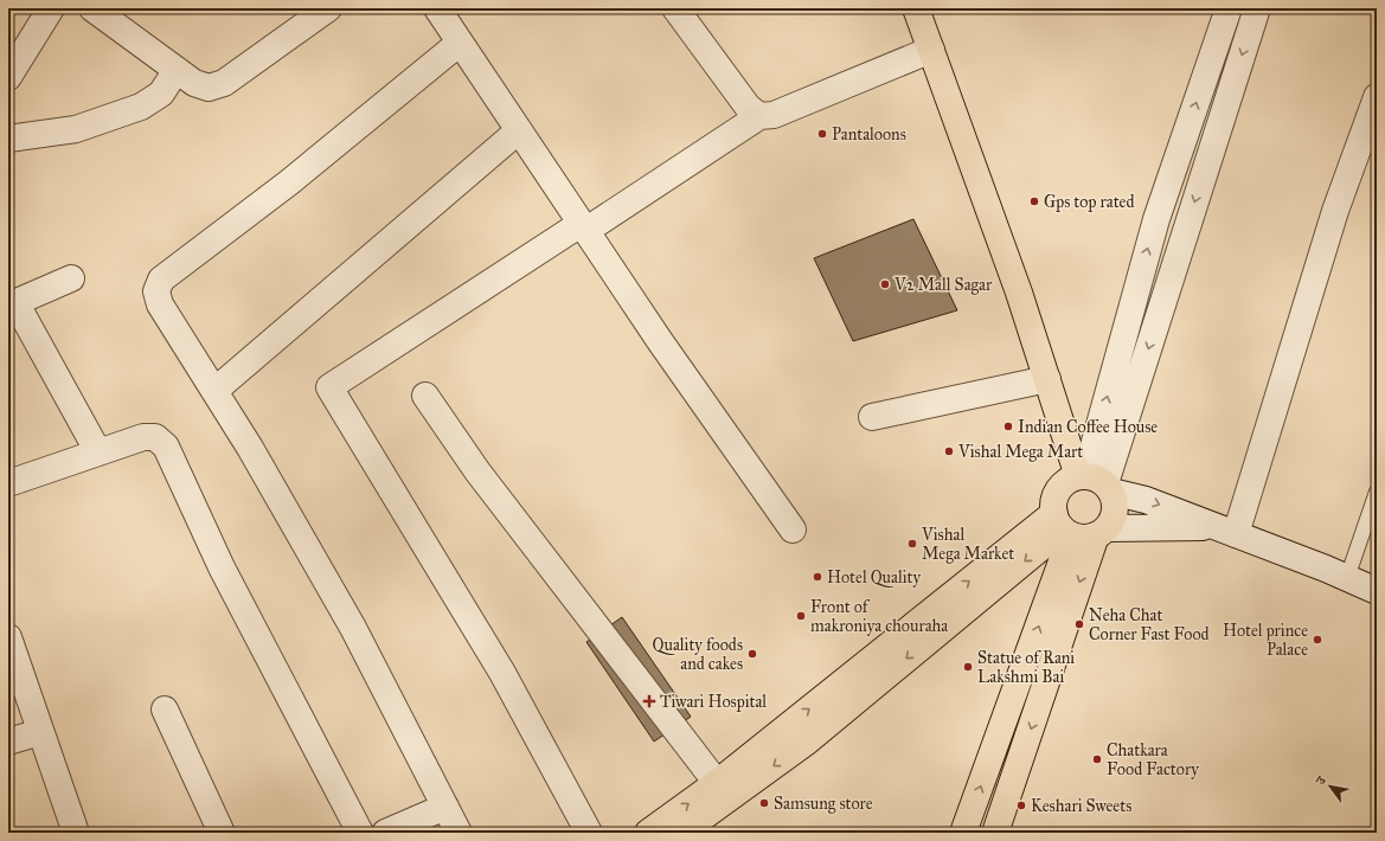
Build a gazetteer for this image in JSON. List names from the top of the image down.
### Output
{
  "places": {
    "other": [
      "Pantaloons",
      "Gps top rated",
      "V2 Mall Sagar",
      "Indian Coffee House",
      "Vishal Mega Mart",
      "Vishal Mega Market",
      "Hotel Quality",
      "Front of makroniya chouraha",
      "Neha Chat Corner Fast Food",
      "Hotel prince Palace",
      "Quality foods and cakes",
      "Statue of Rani Lakshmi Bai",
      "Chatkara Food Factory",
      "Samsung store",
      "Keshari Sweets"
    ],
    "health": ["Tiwari Hospital"]
  },
  "north": "top left"
}
